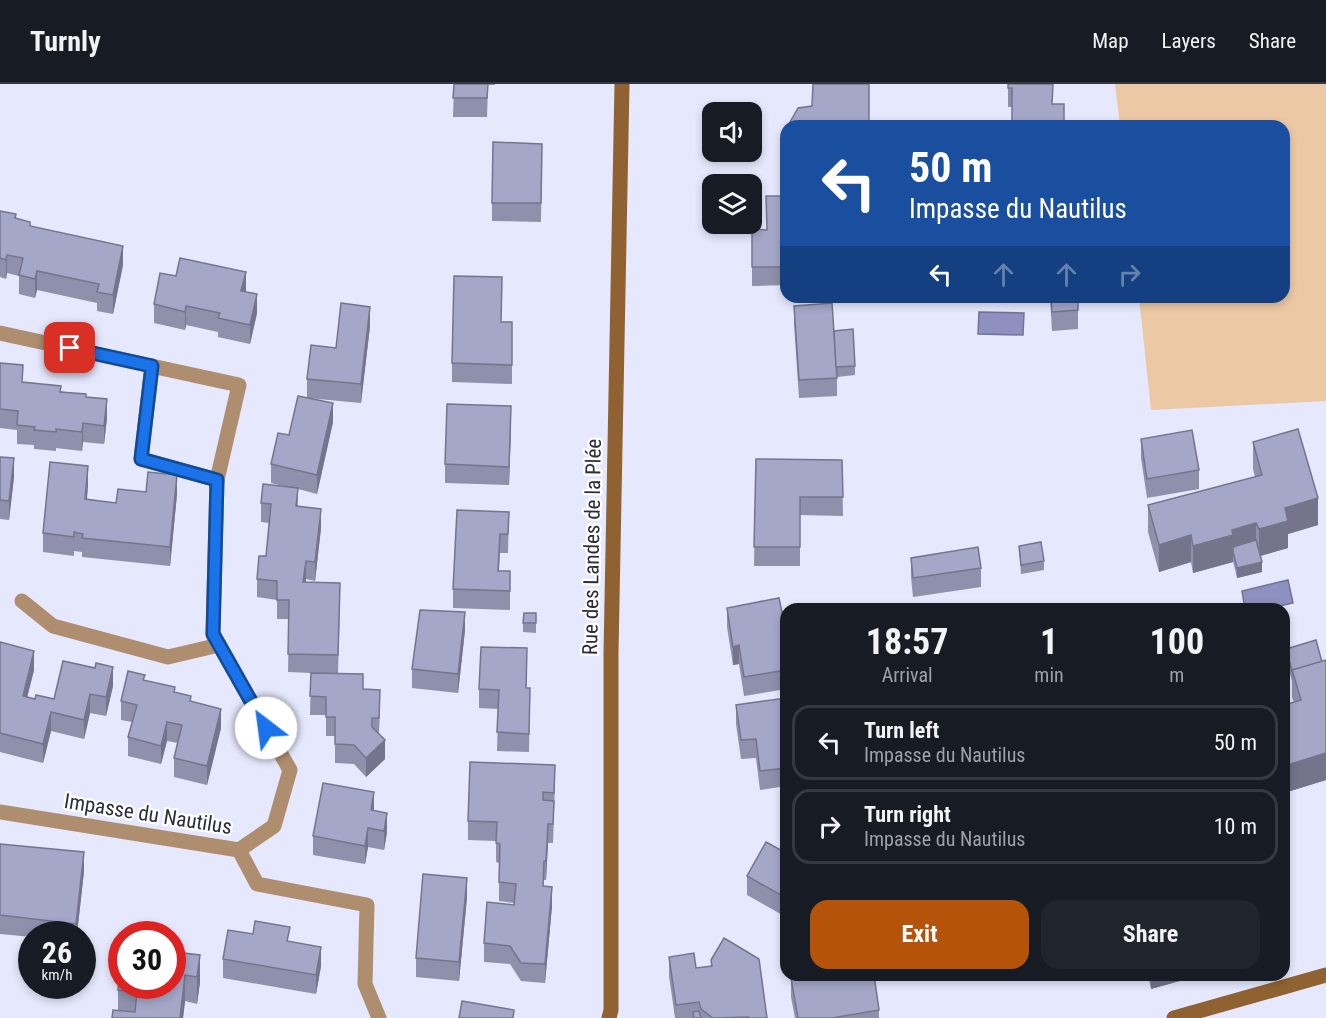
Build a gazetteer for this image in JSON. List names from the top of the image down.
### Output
{
  "streets": {
    "street": ["Rue des Landes de la Plée", "Impasse du Nautilus"]
  },
  "page": {
    "header": "Turnly",
    "nav": ["Map", "Layers", "Share"],
    "turn": ["50 m", "Impasse du Nautilus"],
    "eta": [
      "18:57",
      "Arrival",
      "1",
      "min",
      "100",
      "m"
    ],
    "list": [
      {
        "name": "Turn left",
        "note": "Impasse du Nautilus",
        "value": "50 m"
      },
      {
        "name": "Turn right",
        "note": "Impasse du Nautilus",
        "value": "10 m"
      }
    ],
    "buttons": ["Exit", "Share"],
    "speed": "26 km/h",
    "limit": "30"
  }
}
